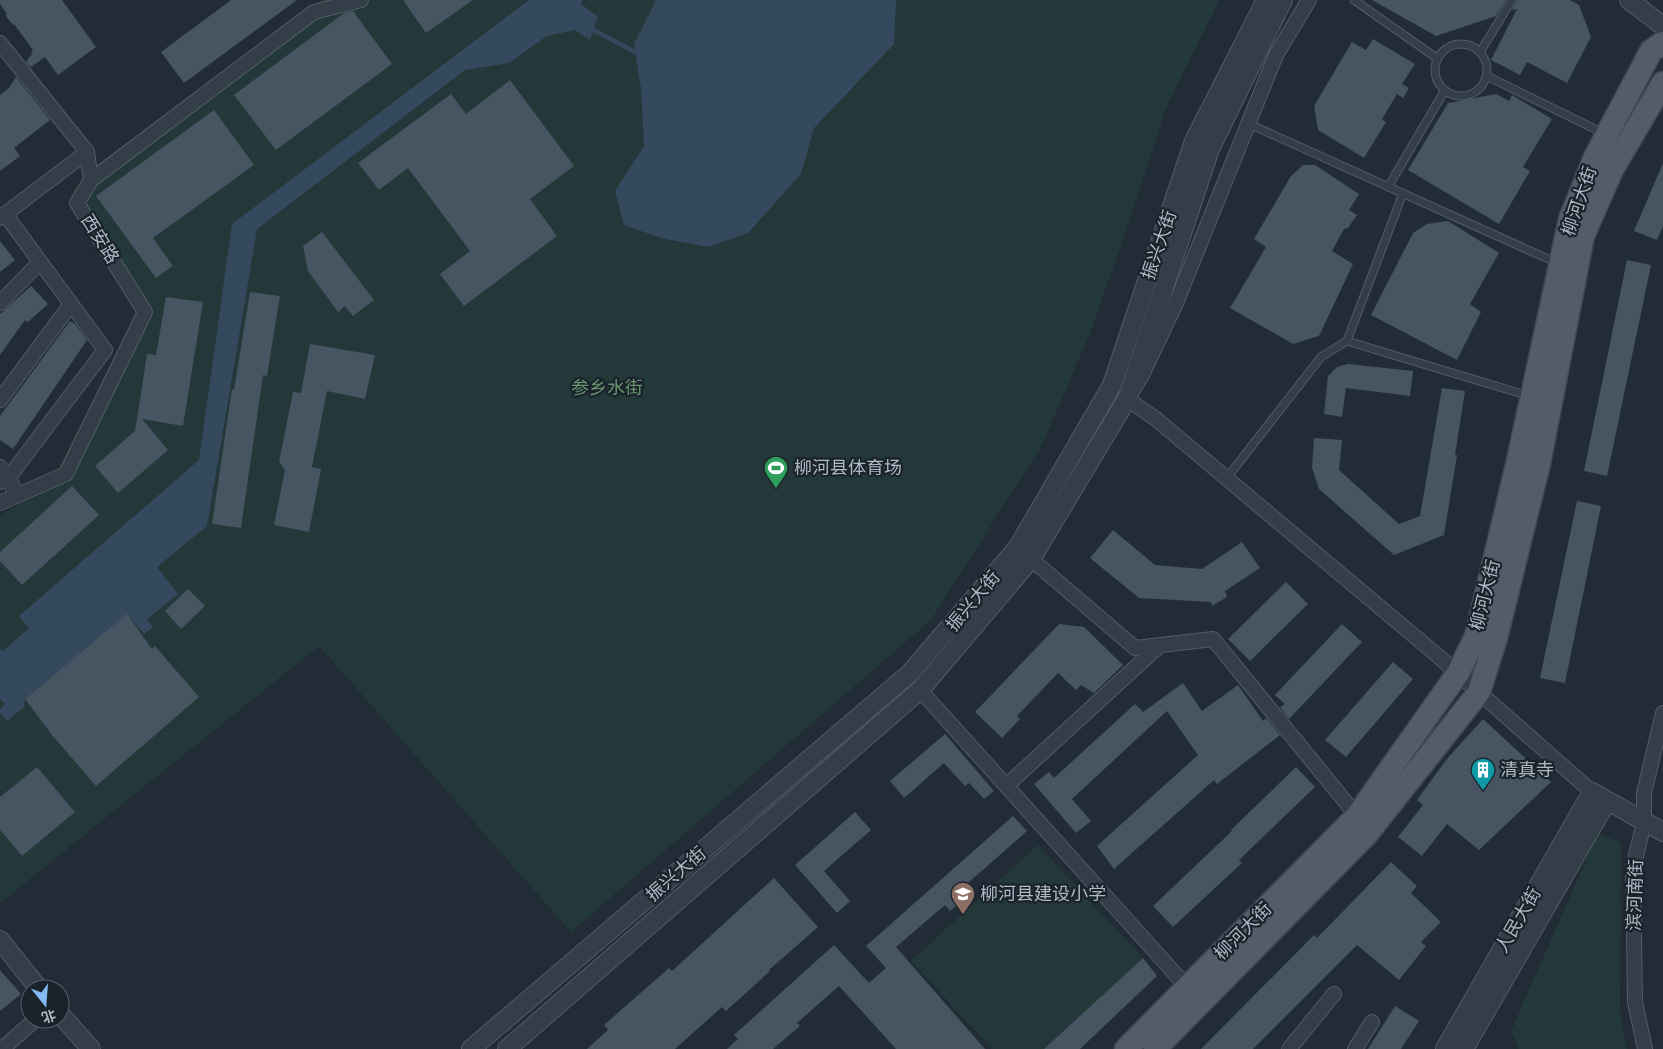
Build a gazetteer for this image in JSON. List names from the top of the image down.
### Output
{
  "streets": {
    "main road": ["柳河大街"],
    "street": [
      "西安路",
      "振兴大街",
      "滨河南街",
      "人民大街"
    ]
  },
  "parks": ["参乡水街"],
  "places": {
    "sports": ["柳河县体育场"],
    "building": ["清真寺"],
    "school or university": ["柳河县建设小学"]
  },
  "north": "bottom"
}
